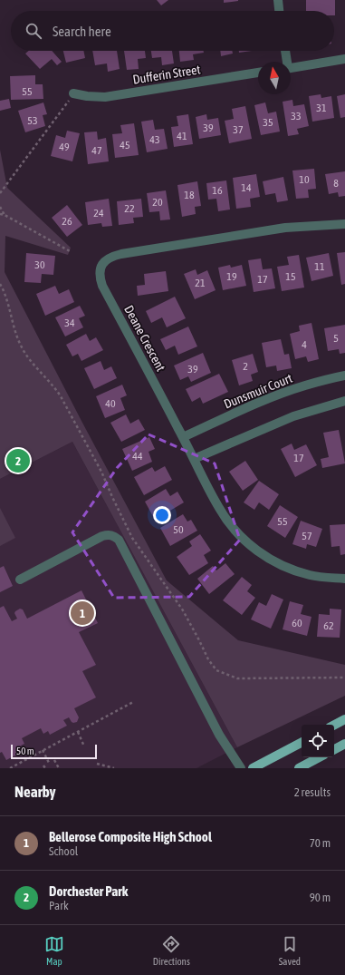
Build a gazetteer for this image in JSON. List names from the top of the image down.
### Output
{
  "streets": {
    "street": ["Dufferin Street", "Deane Crescent", "Dunsmuir Court"]
  },
  "crossings": [
    ["Deane Crescent", "Dunsmuir Court"]
  ],
  "house_numbers": [
    "55",
    "31",
    "33",
    "53",
    "35",
    "39",
    "37",
    "41",
    "43",
    "45",
    "49",
    "47",
    "10",
    "8",
    "14",
    "16",
    "18",
    "20",
    "22",
    "24",
    "26",
    "30",
    "11",
    "19",
    "15",
    "17",
    "21",
    "34",
    "5",
    "4",
    "2",
    "39",
    "40",
    "44",
    "17",
    "55",
    "50",
    "57",
    "60",
    "62"
  ],
  "scale_bar": "50 m",
  "north": "top",
  "page": {
    "search": "Search here",
    "pins": ["2", "1"],
    "scale": "50 m",
    "heading": ["Nearby", "2 results"],
    "list": [
      {
        "mark": "1",
        "name": "Bellerose Composite High School",
        "note": "School",
        "value": "70 m"
      },
      {
        "mark": "2",
        "name": "Dorchester Park",
        "note": "Park",
        "value": "90 m"
      }
    ],
    "nav": ["Map", "Directions", "Saved"]
  }
}
